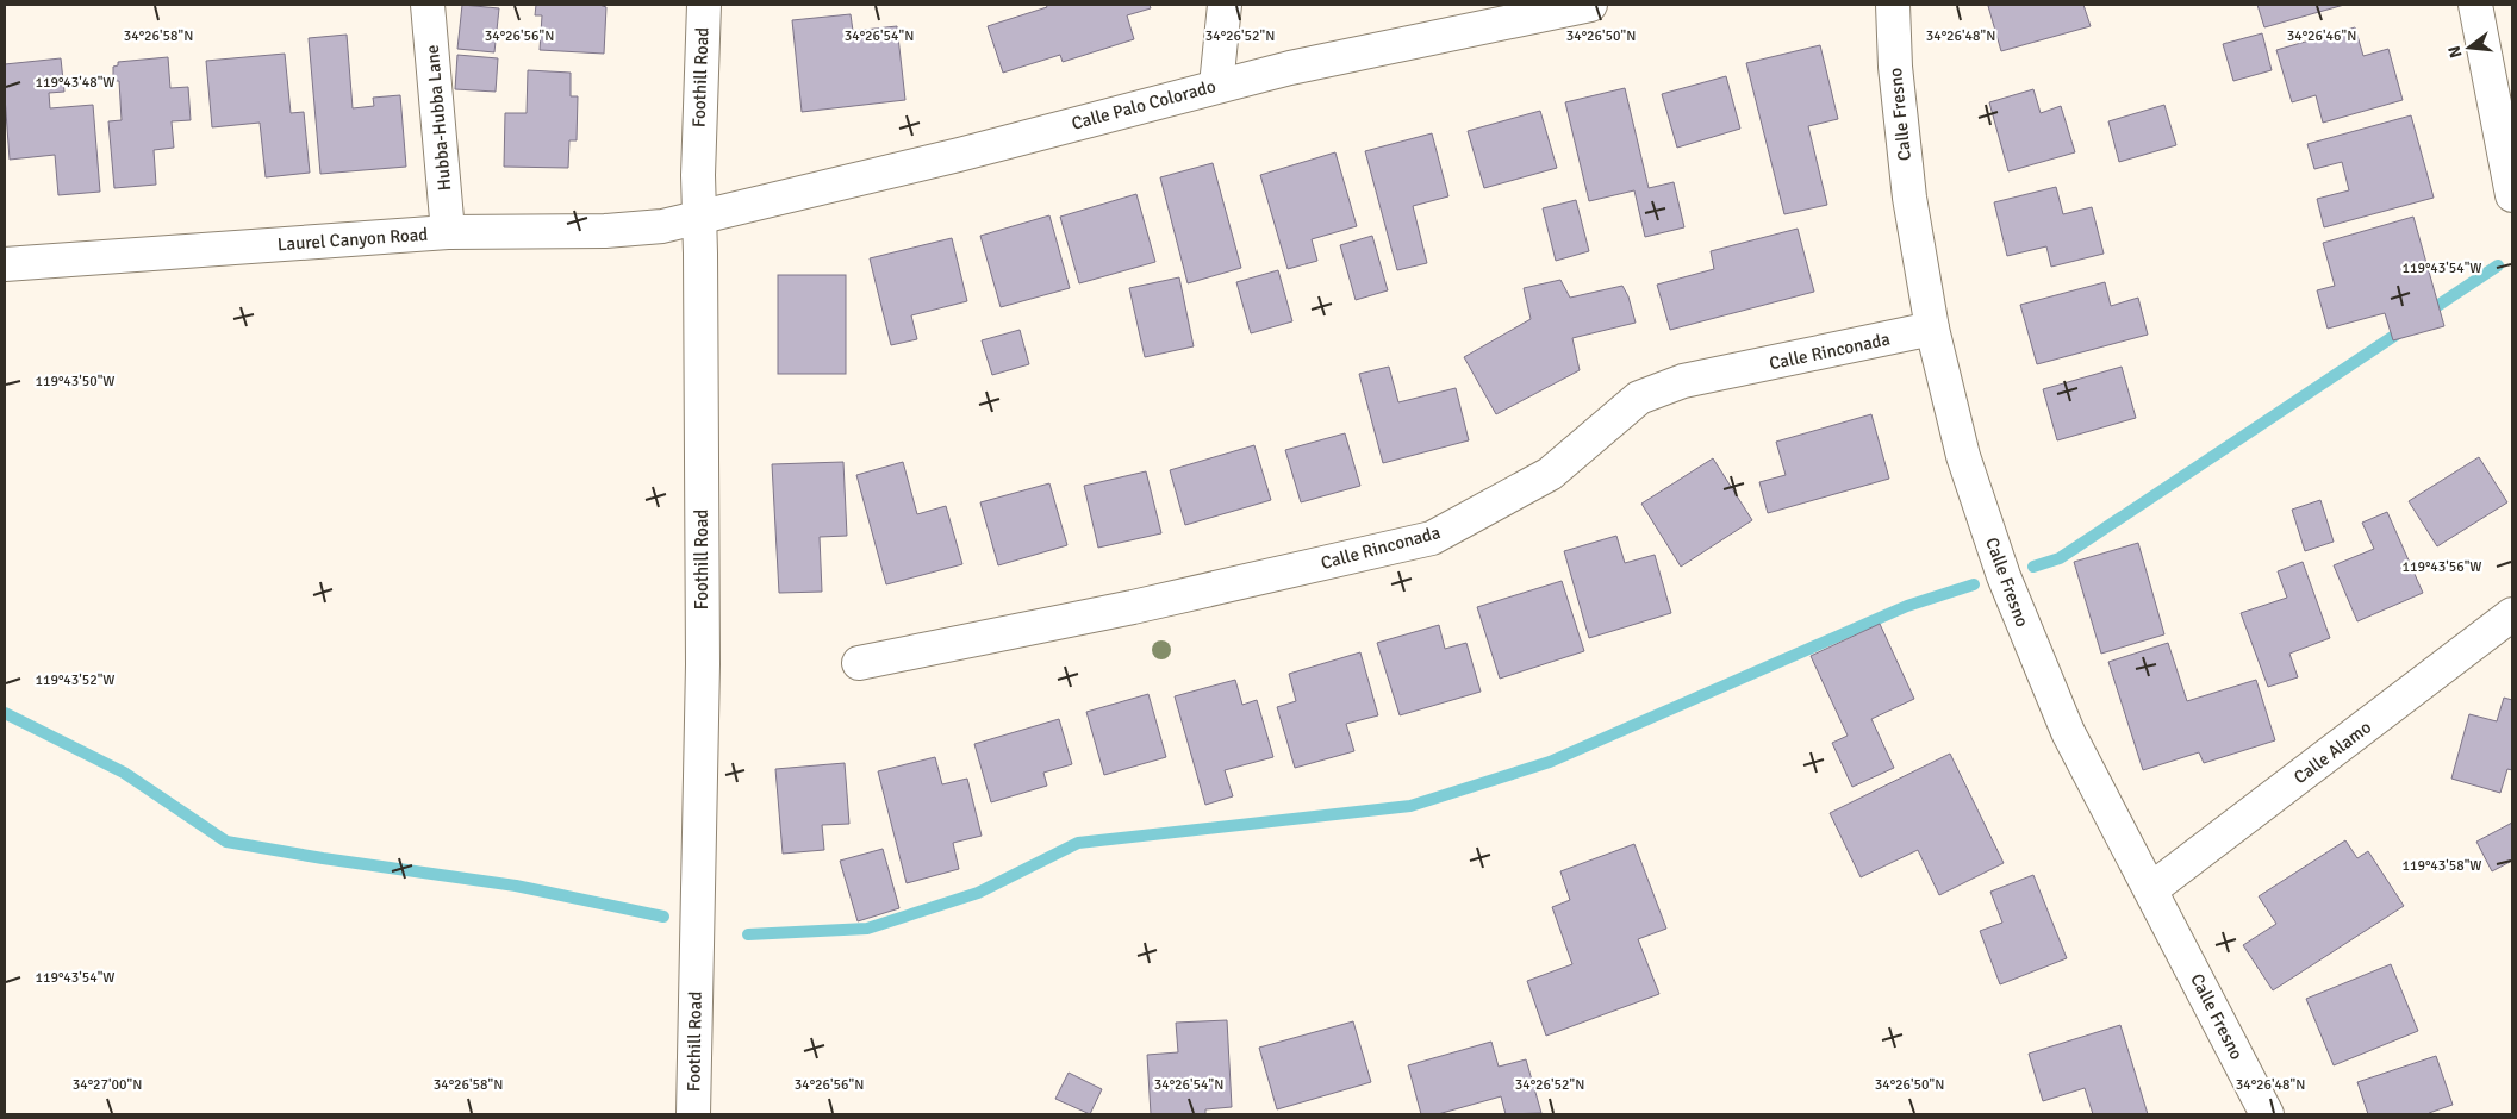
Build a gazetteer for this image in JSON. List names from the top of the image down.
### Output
{
  "streets": {
    "street": [
      "Foothill Road",
      "Calle Palo Colorado",
      "Calle Fresno",
      "Hubba-Hubba Lane",
      "Laurel Canyon Road",
      "Calle Rinconada",
      "Calle Alamo"
    ]
  },
  "crossings": [
    ["Foothill Road", "Calle Palo Colorado"],
    ["Foothill Road", "Laurel Canyon Road"],
    ["Calle Palo Colorado", "Laurel Canyon Road"],
    ["Calle Fresno", "Calle Rinconada"],
    ["Calle Fresno", "Calle Alamo"],
    ["Hubba-Hubba Lane", "Laurel Canyon Road"]
  ],
  "north": "left",
  "coordinates": [
    "34°26'58\"N",
    "34°26'56\"N",
    "34°26'54\"N",
    "34°26'52\"N",
    "34°26'50\"N",
    "34°26'48\"N",
    "34°26'46\"N",
    "119°43'48\"W",
    "119°43'54\"W",
    "119°43'50\"W",
    "119°43'56\"W",
    "119°43'52\"W",
    "119°43'58\"W",
    "34°27'00\"N"
  ]
}
